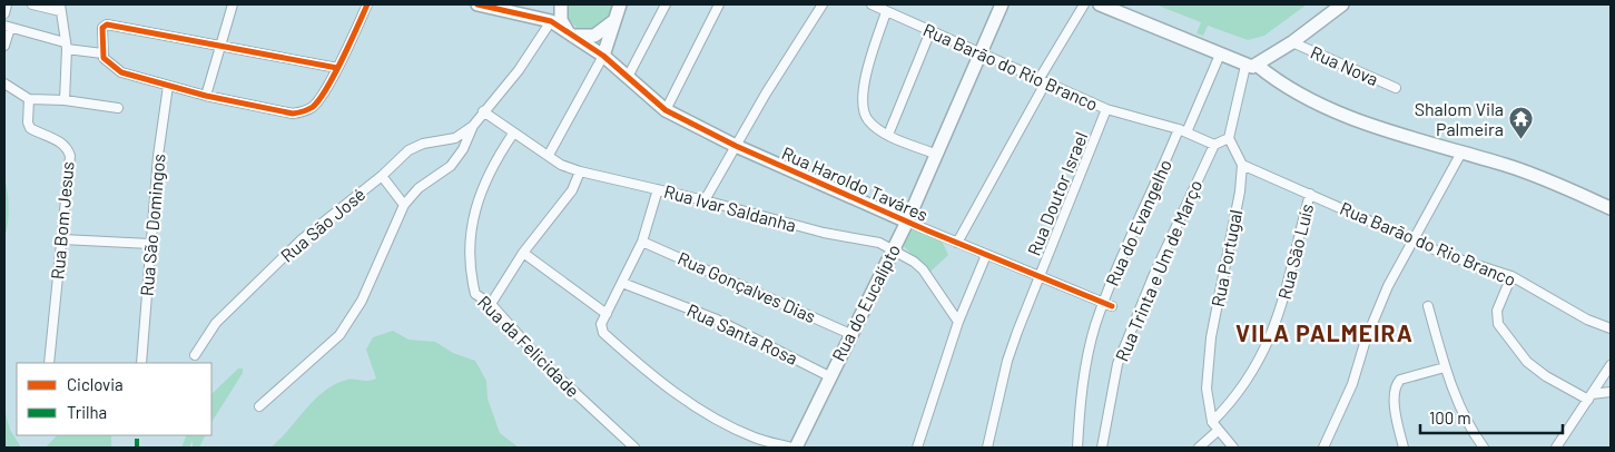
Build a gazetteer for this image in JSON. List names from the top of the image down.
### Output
{
  "streets": {
    "street": [
      "Rua Nova",
      "Rua Barão do Rio Branco",
      "Rua Haroldo Taváres",
      "Rua Doutor Israel",
      "Rua Ivar Saldanha",
      "Rua Bom Jesus",
      "Rua do Evangelho",
      "Rua São Domingos",
      "Rua São José",
      "Rua São Luís",
      "Rua Portugal",
      "Rua Trinta e Um de Março",
      "Rua Gonçalves Dias",
      "Rua do Eucalípto",
      "Rua Santa Rosa",
      "Rua da Felicidade"
    ]
  },
  "crossings": [
    ["Rua Barão do Rio Branco", "Rua Doutor Israel"],
    ["Rua Barão do Rio Branco", "Rua do Evangelho"],
    ["Rua Barão do Rio Branco", "Rua São Luís"],
    ["Rua Barão do Rio Branco", "Rua Portugal"],
    ["Rua Barão do Rio Branco", "Rua Trinta e Um de Março"],
    ["Rua Barão do Rio Branco", "Rua do Eucalípto"],
    ["Rua Haroldo Taváres", "Rua Doutor Israel"],
    ["Rua Haroldo Taváres", "Rua do Evangelho"],
    ["Rua Haroldo Taváres", "Rua do Eucalípto"],
    ["Rua Ivar Saldanha", "Rua do Eucalípto"],
    ["Rua Ivar Saldanha", "Rua da Felicidade"],
    ["Rua São Luís", "Rua Portugal"],
    ["Rua Gonçalves Dias", "Rua do Eucalípto"],
    ["Rua do Eucalípto", "Rua Santa Rosa"]
  ],
  "districts": ["VILA PALMEIRA"],
  "places": {
    "temple": ["Shalom Vila Palmeira"]
  },
  "legend": ["Ciclovia", "Trilha"],
  "scale_bar": "100 m"
}
